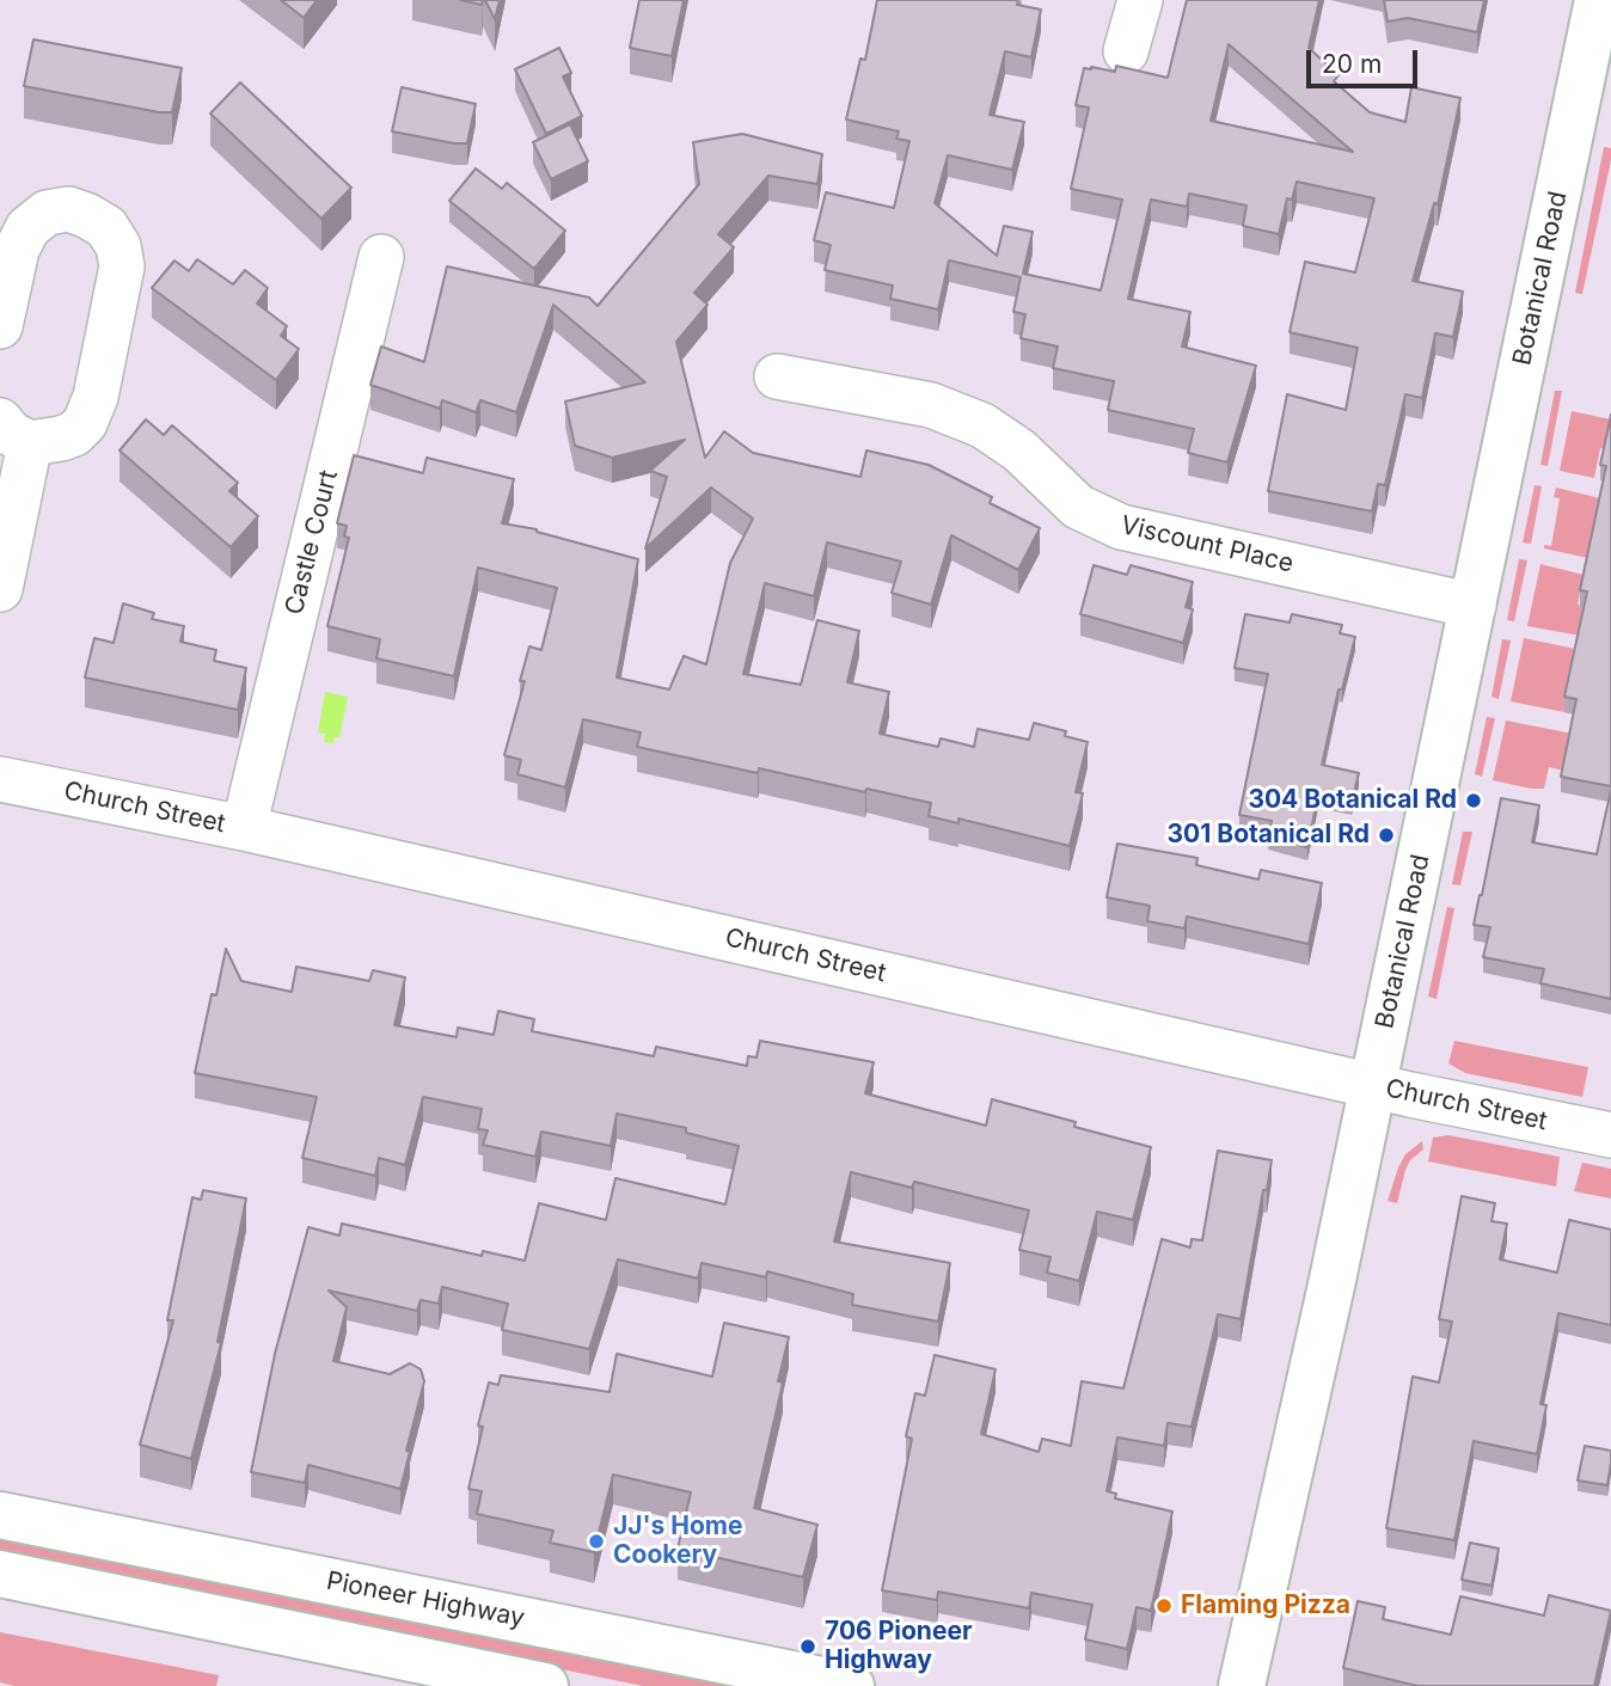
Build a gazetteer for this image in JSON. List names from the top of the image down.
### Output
{
  "streets": {
    "main road": ["Botanical Road", "Pioneer Highway"],
    "street": ["Castle Court", "Viscount Place", "Church Street"]
  },
  "crossings": [
    ["Botanical Road", "Viscount Place"],
    ["Botanical Road", "Church Street"],
    ["Castle Court", "Church Street"]
  ],
  "places": [
    "304 Botanical Rd",
    "301 Botanical Rd",
    "JJ's Home Cookery",
    "Flaming Pizza",
    "706 Pioneer Highway"
  ],
  "scale_bar": "20 m"
}
